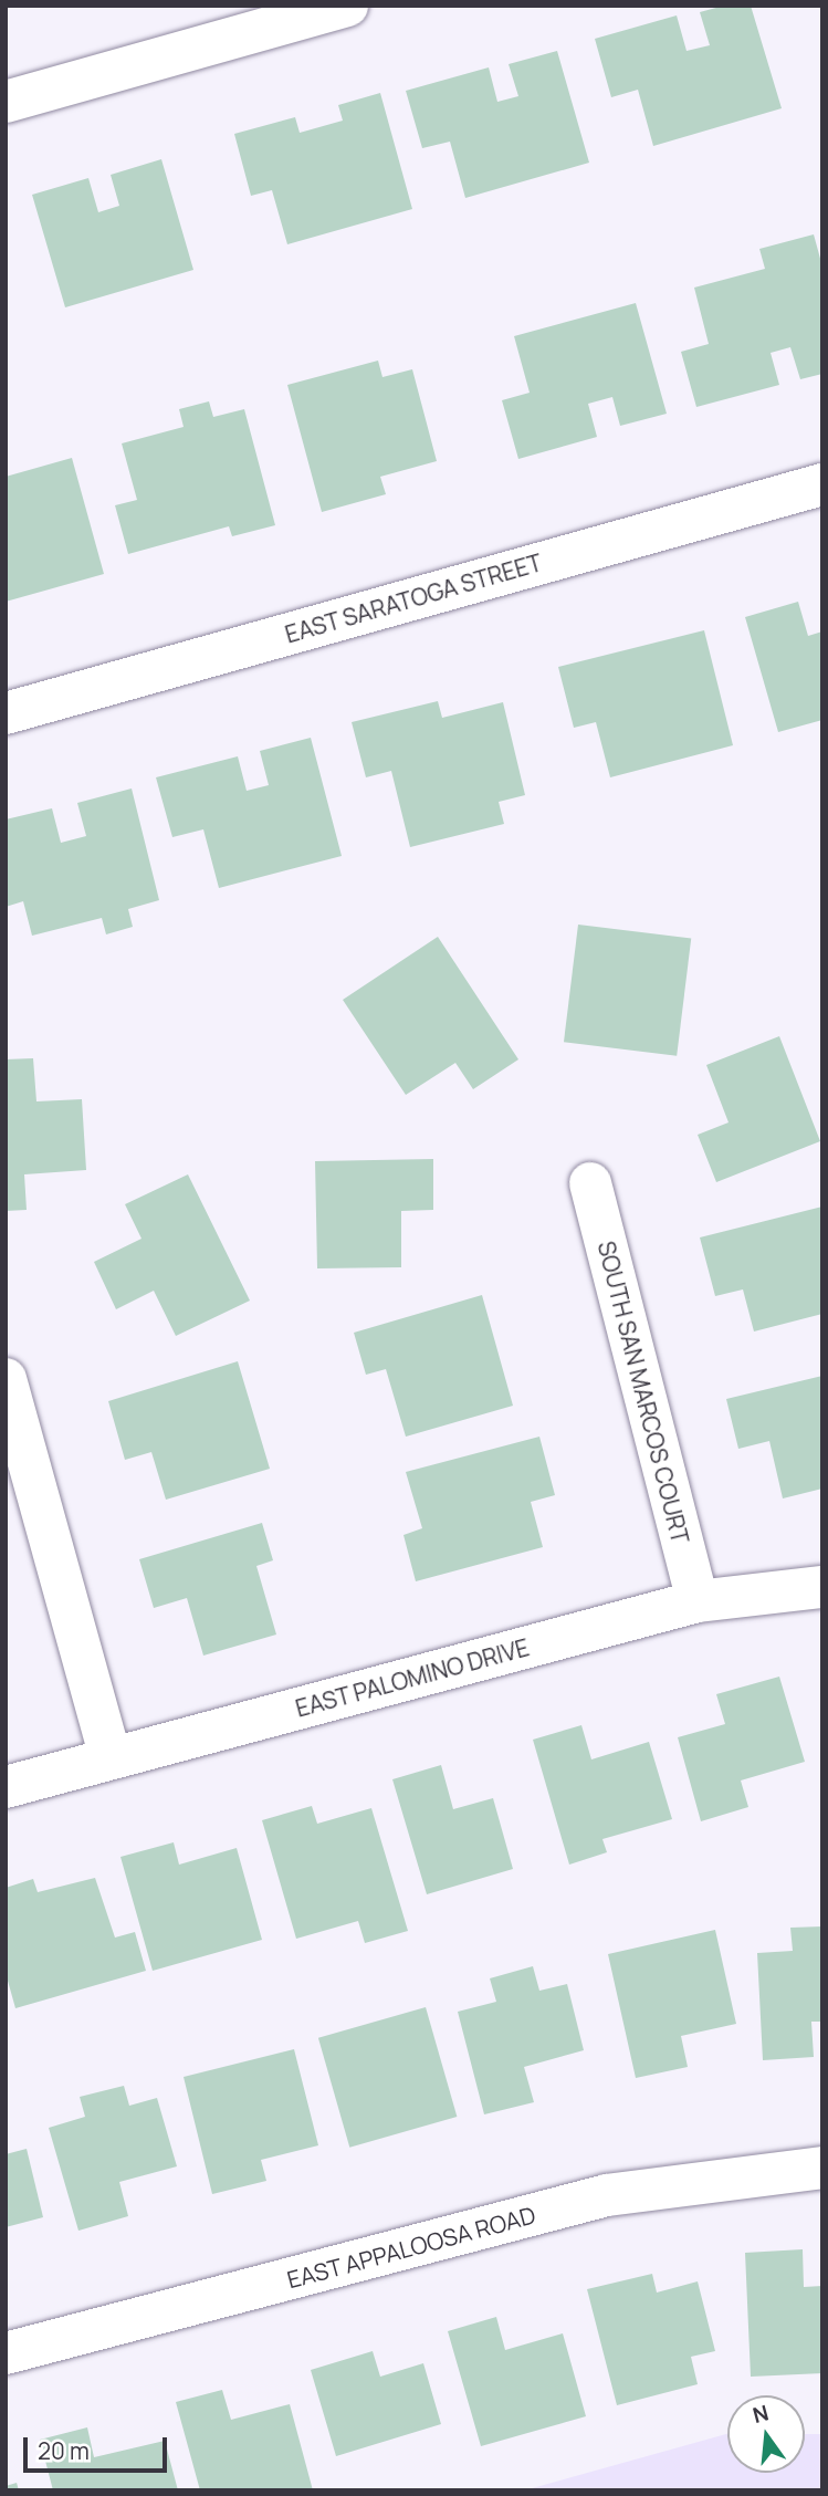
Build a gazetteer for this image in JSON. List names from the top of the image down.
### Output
{
  "streets": {
    "street": [
      "EAST SARATOGA STREET",
      "SOUTH SAN MARCOS COURT",
      "EAST PALOMINO DRIVE",
      "EAST APPALOOSA ROAD"
    ]
  },
  "crossings": [
    ["SOUTH SAN MARCOS COURT", "EAST PALOMINO DRIVE"]
  ],
  "scale_bar": "20 m",
  "north": "top"
}
